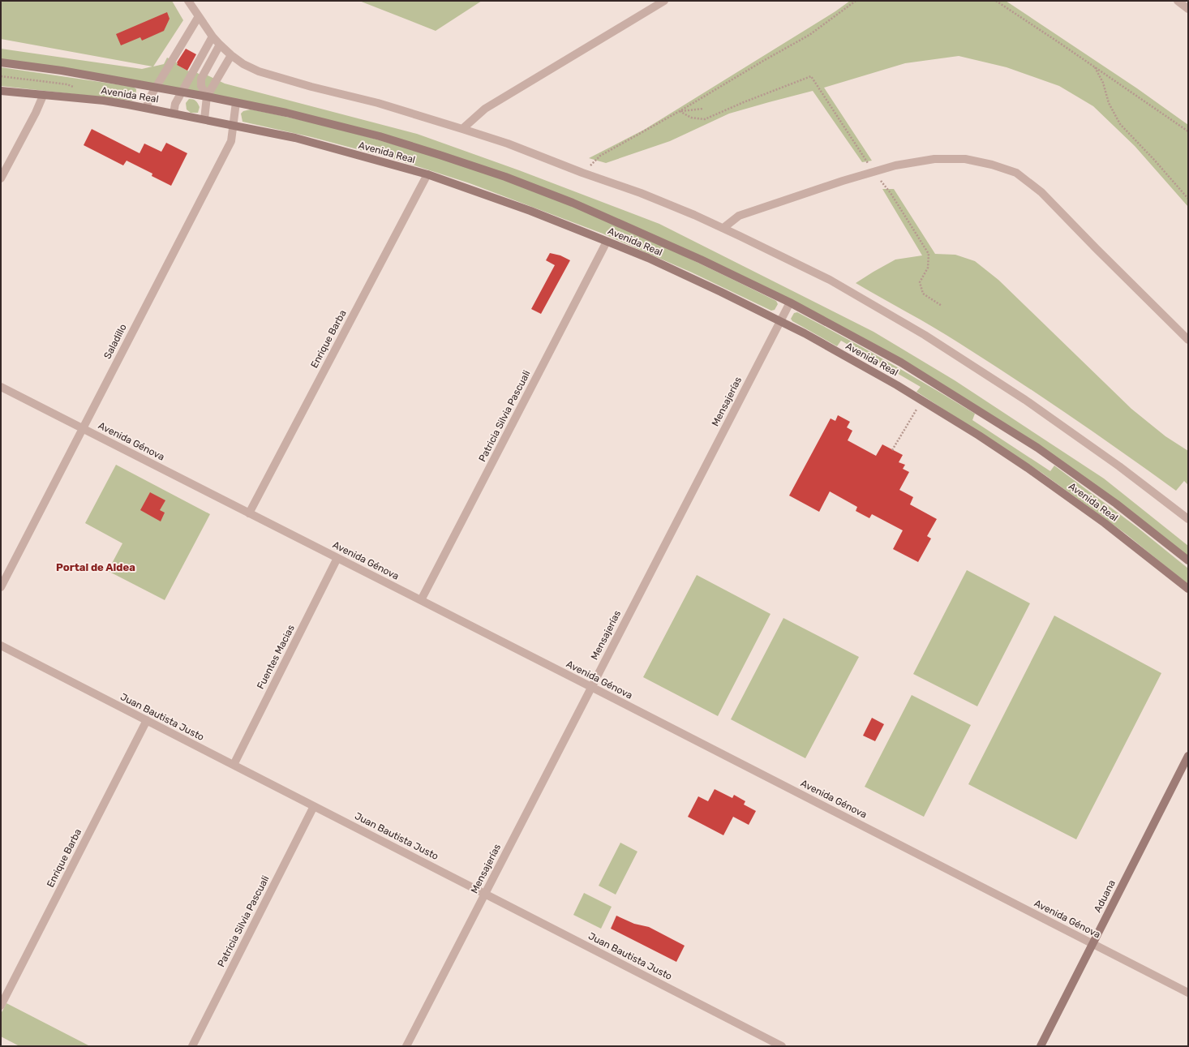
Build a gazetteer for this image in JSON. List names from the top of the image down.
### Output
{
  "streets": {
    "main road": ["Avenida Real", "Aduana"],
    "street": [
      "Enrique Barba",
      "Saladillo",
      "Mensajerías",
      "Patricia Silvia Pascuali",
      "Avenida Génova",
      "Fuentes Macias",
      "Juan Bautista Justo"
    ]
  },
  "crossings": [
    ["Avenida Real", "Enrique Barba"],
    ["Avenida Real", "Saladillo"],
    ["Avenida Real", "Mensajerías"],
    ["Avenida Real", "Patricia Silvia Pascuali"],
    ["Enrique Barba", "Avenida Génova"],
    ["Enrique Barba", "Juan Bautista Justo"],
    ["Saladillo", "Avenida Génova"],
    ["Mensajerías", "Avenida Génova"],
    ["Mensajerías", "Juan Bautista Justo"],
    ["Patricia Silvia Pascuali", "Avenida Génova"],
    ["Patricia Silvia Pascuali", "Juan Bautista Justo"],
    ["Avenida Génova", "Fuentes Macias"],
    ["Avenida Génova", "Aduana"],
    ["Fuentes Macias", "Juan Bautista Justo"]
  ],
  "districts": ["Portal de Aldea"]
}
